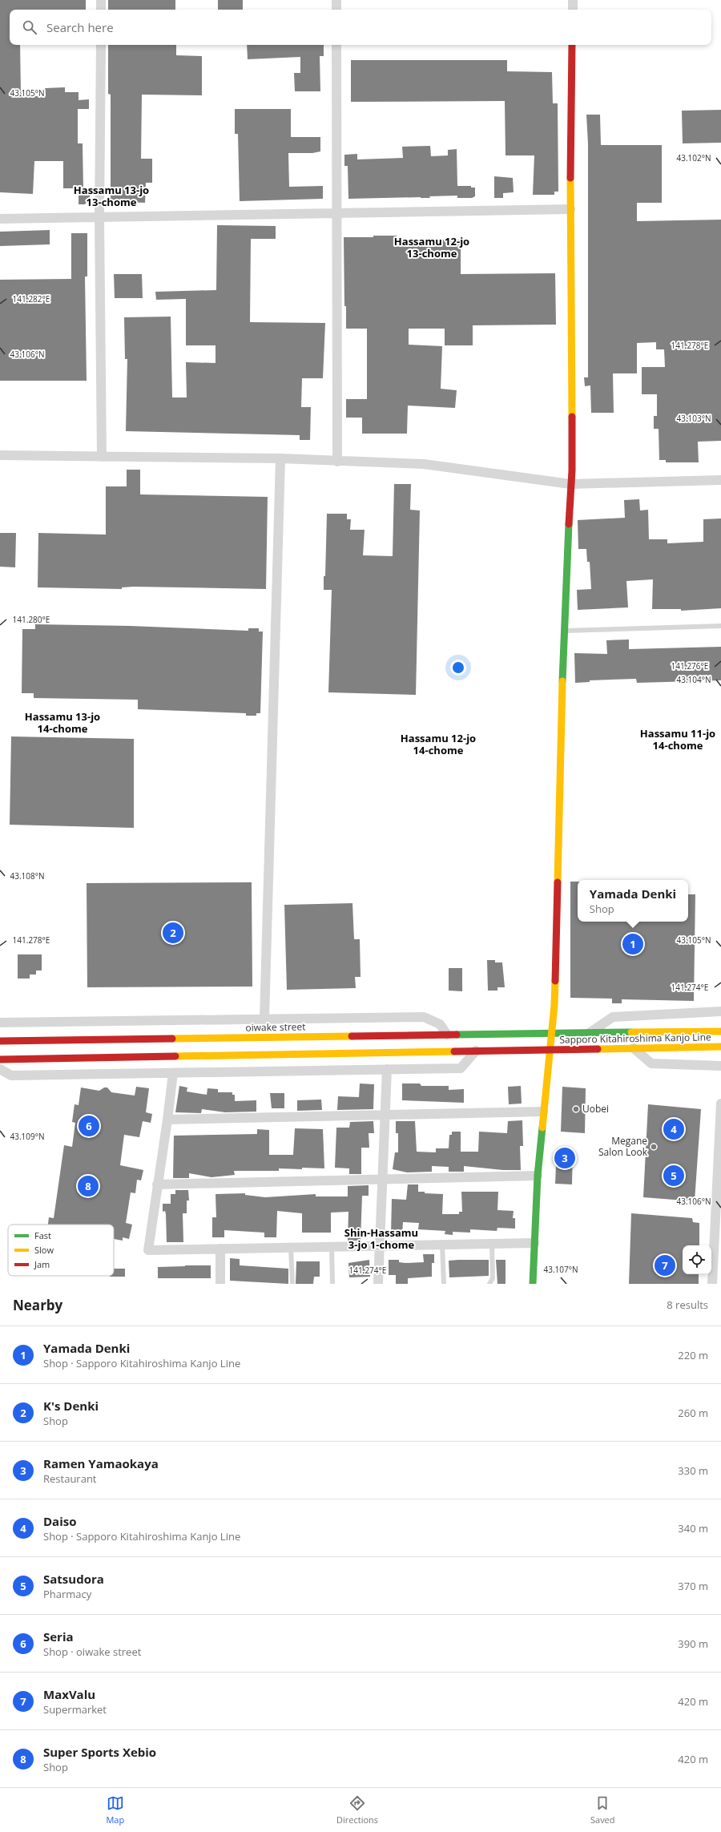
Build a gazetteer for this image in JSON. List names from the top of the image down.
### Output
{
  "streets": {
    "main road": ["oiwake street", "Sapporo Kitahiroshima Kanjo Line"]
  },
  "crossings": [
    ["oiwake street", "Sapporo Kitahiroshima Kanjo Line"]
  ],
  "districts": [
    "Hassamu 13-jo 13-chome",
    "Hassamu 12-jo 13-chome",
    "Hassamu 13-jo 14-chome",
    "Hassamu 11-jo 14-chome",
    "Hassamu 12-jo 14-chome",
    "Shin-Hassamu 3-jo 1-chome"
  ],
  "places": ["Uobei", "Megane Salon Look"],
  "legend": ["Fast", "Slow", "Jam"],
  "page": {
    "search": "Search here",
    "popup": ["Yamada Denki", "Shop"],
    "pins": [
      "2",
      "1",
      "6",
      "4",
      "3",
      "5",
      "8",
      "7"
    ],
    "heading": ["Nearby", "8 results"],
    "list": [
      {
        "mark": "1",
        "name": "Yamada Denki",
        "note": "Shop · Sapporo Kitahiroshima Kanjo Line",
        "value": "220 m"
      },
      {
        "mark": "2",
        "name": "K's Denki",
        "note": "Shop",
        "value": "260 m"
      },
      {
        "mark": "3",
        "name": "Ramen Yamaokaya",
        "note": "Restaurant",
        "value": "330 m"
      },
      {
        "mark": "4",
        "name": "Daiso",
        "note": "Shop · Sapporo Kitahiroshima Kanjo Line",
        "value": "340 m"
      },
      {
        "mark": "5",
        "name": "Satsudora",
        "note": "Pharmacy",
        "value": "370 m"
      },
      {
        "mark": "6",
        "name": "Seria",
        "note": "Shop · oiwake street",
        "value": "390 m"
      },
      {
        "mark": "7",
        "name": "MaxValu",
        "note": "Supermarket",
        "value": "420 m"
      },
      {
        "mark": "8",
        "name": "Super Sports Xebio",
        "note": "Shop",
        "value": "420 m"
      }
    ],
    "nav": ["Map", "Directions", "Saved"]
  },
  "coordinates": [
    "43.105°N",
    "43.102°N",
    "141.282°E",
    "141.278°E",
    "43.106°N",
    "43.103°N",
    "141.280°E",
    "141.276°E",
    "43.104°N",
    "43.108°N",
    "141.274°E",
    "43.109°N",
    "43.107°N"
  ]
}
